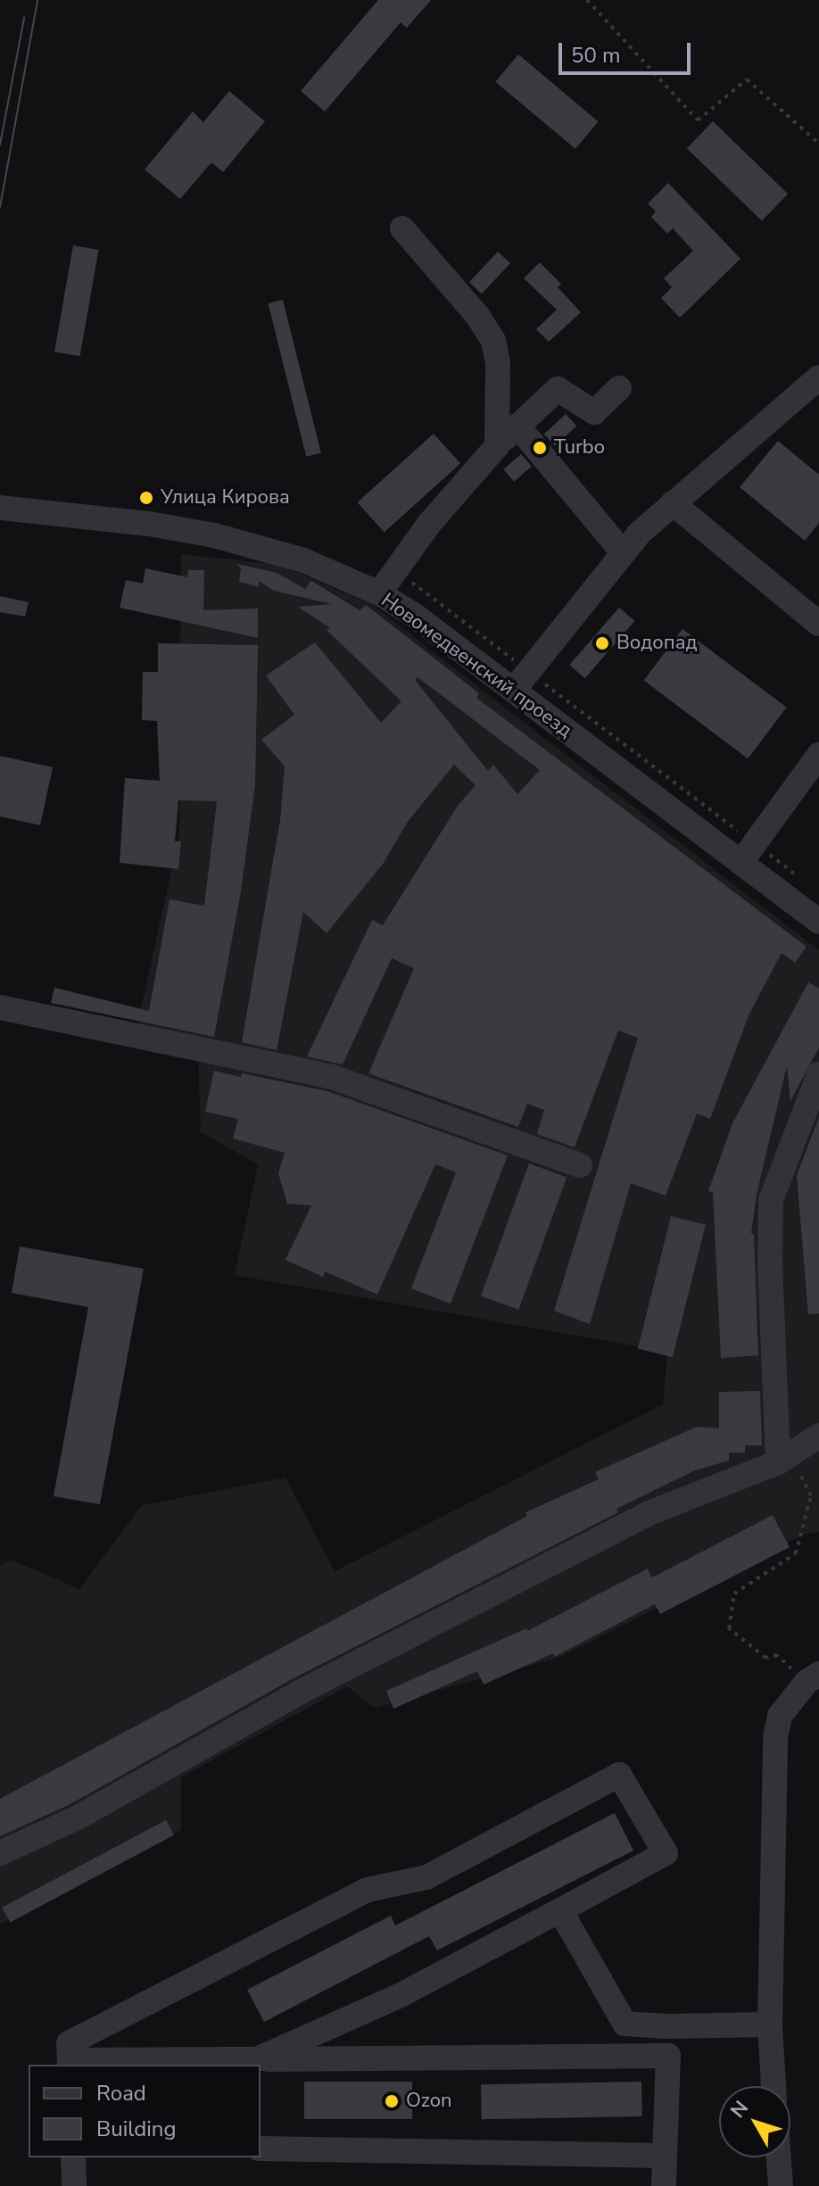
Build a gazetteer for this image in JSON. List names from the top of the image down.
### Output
{
  "streets": {
    "street": ["Новомедвенский проезд"]
  },
  "places": [
    "Turbo",
    "Улица Кирова",
    "Водопад",
    "Ozon"
  ],
  "legend": ["Road", "Building"],
  "scale_bar": "50 m",
  "north": "top left"
}
